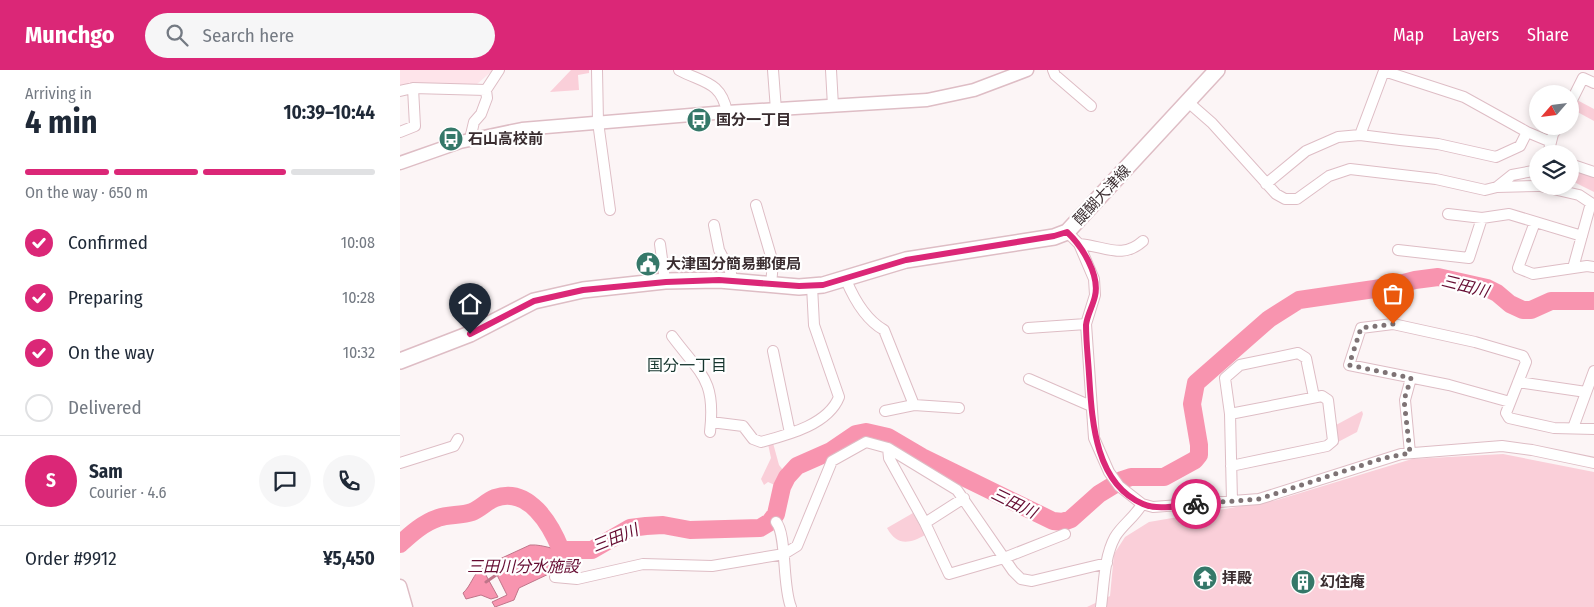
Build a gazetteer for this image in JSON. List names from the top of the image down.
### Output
{
  "streets": {
    "main road": ["醍醐大津線"]
  },
  "districts": ["国分一丁目"],
  "water": ["三田川", "三田川分水施設"],
  "places": {
    "bus stop": ["国分一丁目", "石山高校前"],
    "public building": ["大津国分簡易郵便局"],
    "temple": ["拝殿"],
    "building": ["幻住庵"]
  },
  "north": "bottom left",
  "page": {
    "header": "Munchgo",
    "search": "Search here",
    "nav": ["Map", "Layers", "Share"],
    "heading": ["4 min", "Arriving in", "10:39–10:44"],
    "panel": [
      "Sam",
      "Courier · 4.6",
      "Order #9912",
      "¥5,450"
    ],
    "bar": "On the way · 650 m",
    "list": [
      ["Confirmed", "10:08"],
      ["Preparing", "10:28"],
      ["On the way", "10:32"],
      "Delivered"
    ],
    "round": "S"
  }
}
